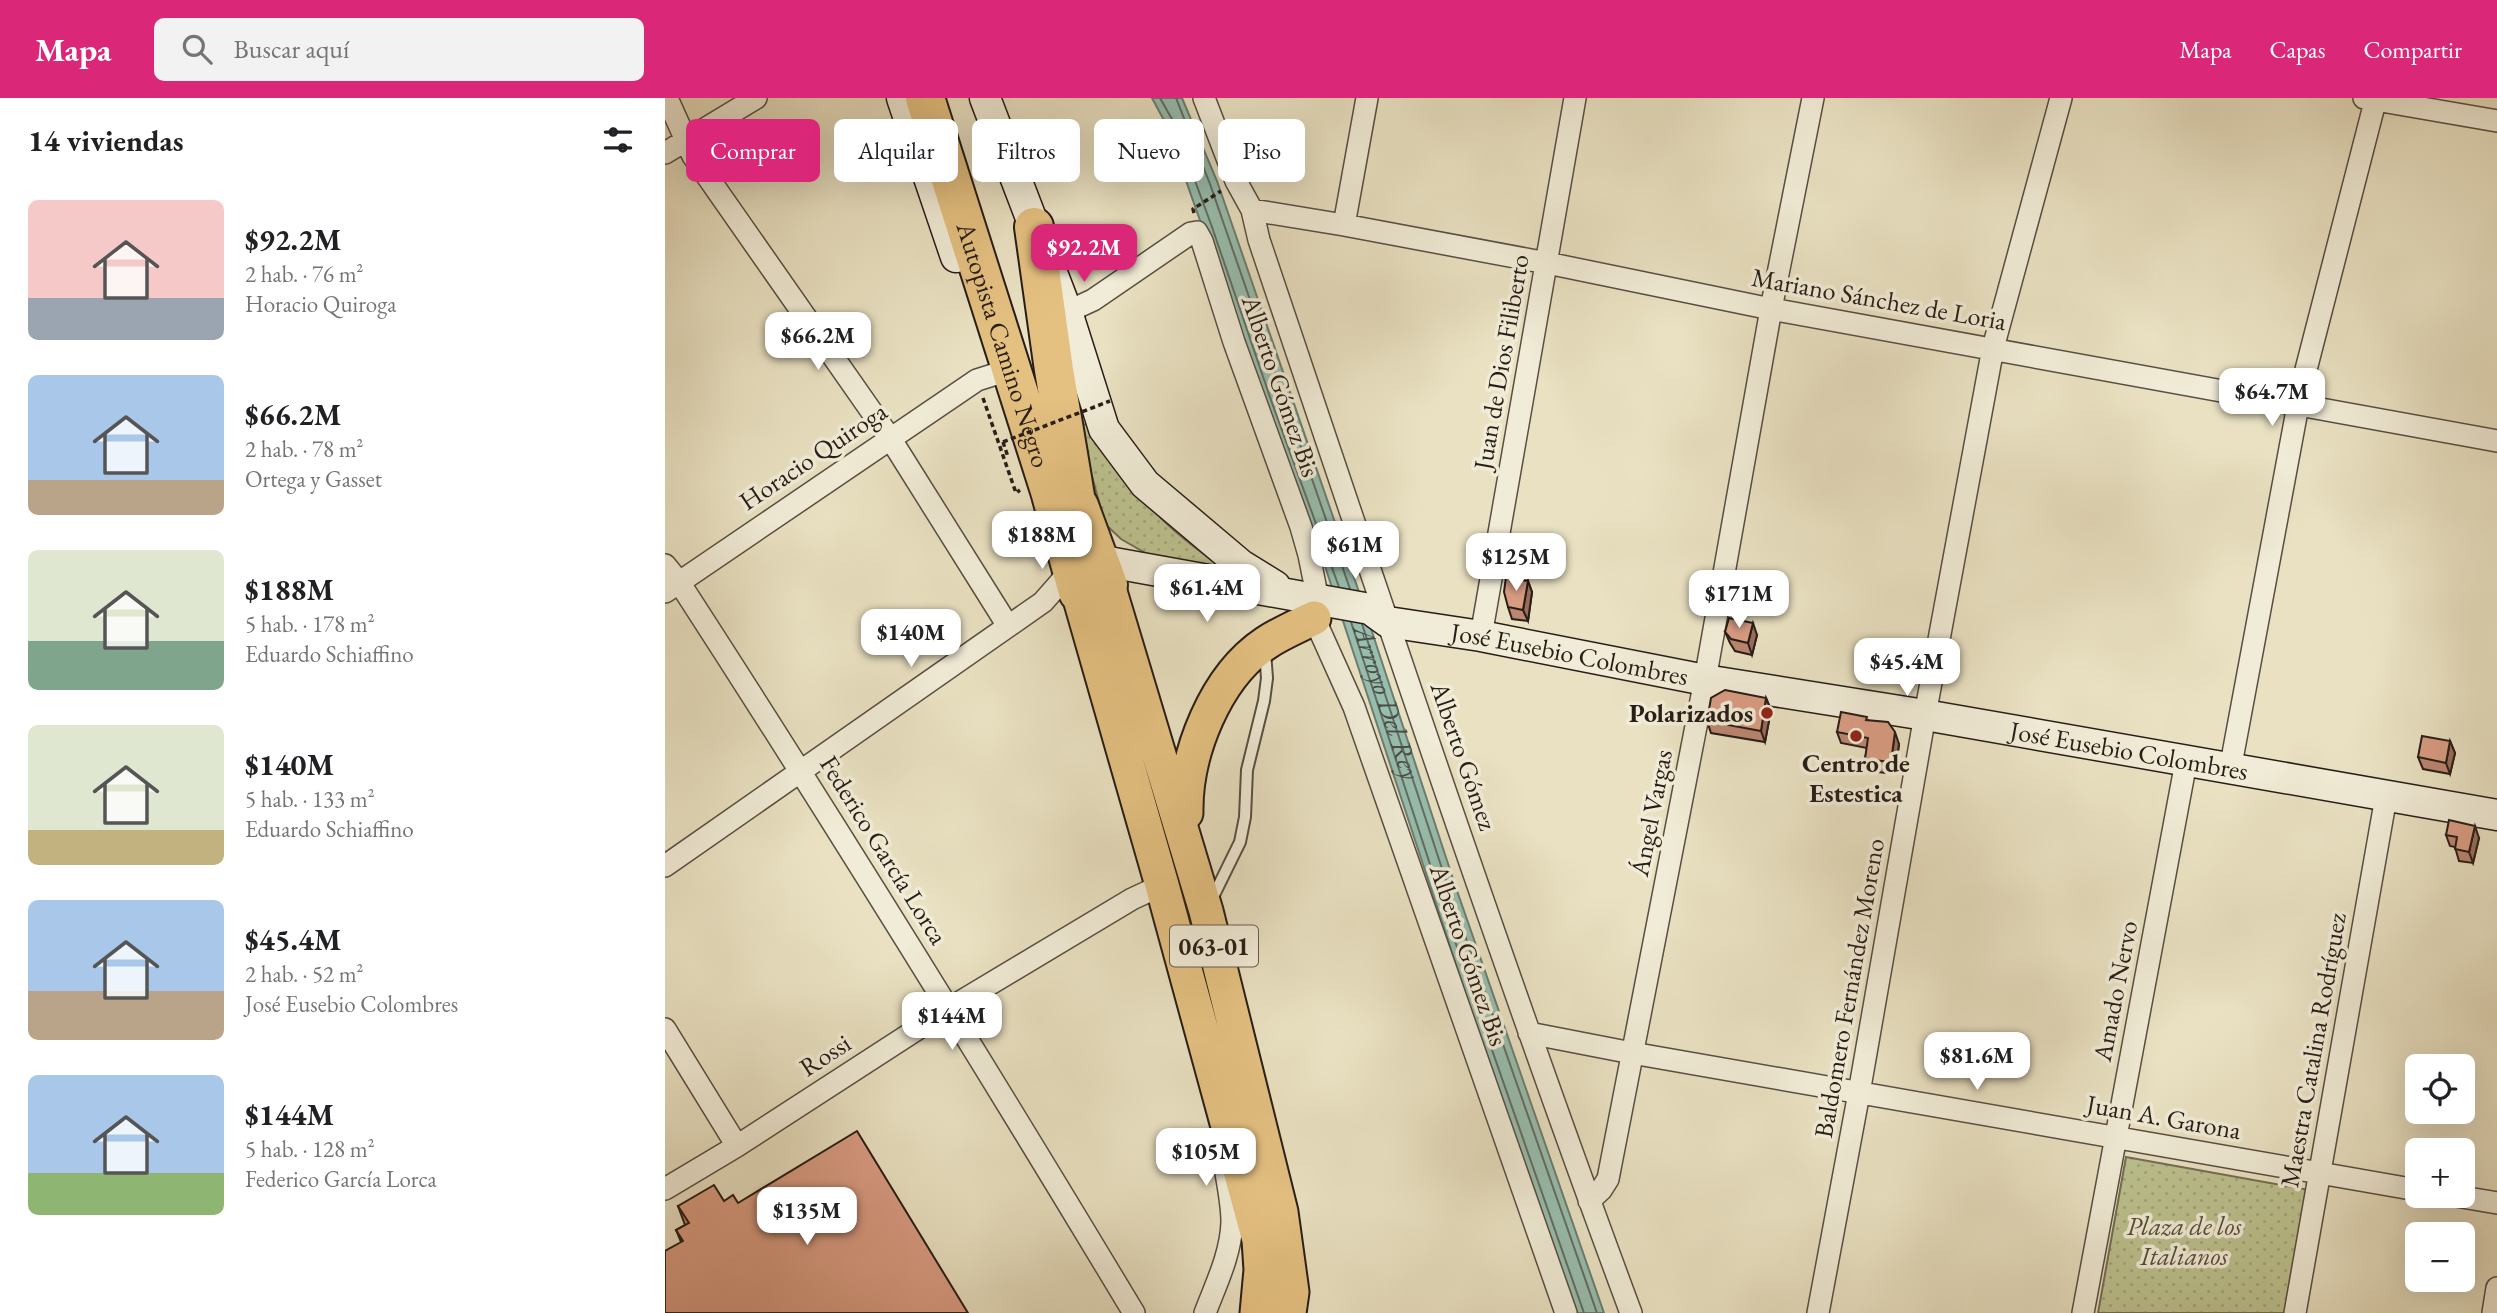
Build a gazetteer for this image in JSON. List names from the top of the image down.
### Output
{
  "streets": {
    "highway": ["Autopista Camino Negro", "063-01"],
    "street": [
      "Mariano Sánchez de Loria",
      "Juan de Dios Filiberto",
      "Alberto Gómez Bis",
      "Horacio Quiroga",
      "José Eusebio Colombres",
      "Alberto Gómez",
      "Ángel Vargas",
      "Federico García Lorca",
      "Baldomero Fernández Moreno",
      "Amado Nervo",
      "Maestra Catalina Rodríguez",
      "Rossi",
      "Juan A. Garona"
    ]
  },
  "crossings": [
    ["Mariano Sánchez de Loria", "Juan de Dios Filiberto"],
    ["Mariano Sánchez de Loria", "Alberto Gómez"],
    ["Mariano Sánchez de Loria", "Ángel Vargas"],
    ["Mariano Sánchez de Loria", "Baldomero Fernández Moreno"],
    ["Autopista Camino Negro", "José Eusebio Colombres"],
    ["Autopista Camino Negro", "063-01"],
    ["Juan de Dios Filiberto", "José Eusebio Colombres"],
    ["Alberto Gómez Bis", "José Eusebio Colombres"],
    ["Horacio Quiroga", "Federico García Lorca"],
    ["José Eusebio Colombres", "Alberto Gómez"],
    ["José Eusebio Colombres", "Ángel Vargas"],
    ["José Eusebio Colombres", "063-01"],
    ["José Eusebio Colombres", "Baldomero Fernández Moreno"],
    ["José Eusebio Colombres", "Amado Nervo"],
    ["José Eusebio Colombres", "Maestra Catalina Rodríguez"],
    ["Alberto Gómez", "Ángel Vargas"],
    ["Alberto Gómez", "Juan A. Garona"],
    ["Ángel Vargas", "Juan A. Garona"],
    ["Federico García Lorca", "Rossi"],
    ["063-01", "Rossi"],
    ["Baldomero Fernández Moreno", "Juan A. Garona"],
    ["Amado Nervo", "Juan A. Garona"],
    ["Maestra Catalina Rodríguez", "Juan A. Garona"]
  ],
  "water": ["Arroyo Del Rey"],
  "parks": ["Plaza de los Italianos"],
  "places": ["Polarizados", "Centro de Estestica"],
  "page": {
    "header": "Mapa",
    "search": "Buscar aquí",
    "nav": ["Mapa", "Capas", "Compartir"],
    "heading": "14 viviendas",
    "chip": [
      "Comprar",
      "Alquilar",
      "Filtros",
      "Nuevo",
      "Piso"
    ],
    "list": [
      {
        "name": "$92.2M",
        "note": "2 hab. · 76 m² · Horacio Quiroga"
      },
      {
        "name": "$66.2M",
        "note": "2 hab. · 78 m² · Ortega y Gasset"
      },
      {
        "name": "$188M",
        "note": "5 hab. · 178 m² · Eduardo Schiaffino"
      },
      {
        "name": "$140M",
        "note": "5 hab. · 133 m² · Eduardo Schiaffino"
      },
      {
        "name": "$45.4M",
        "note": "2 hab. · 52 m² · José Eusebio Colombres"
      },
      {
        "name": "$144M",
        "note": "5 hab. · 128 m² · Federico García Lorca"
      }
    ],
    "price": [
      "$92.2M",
      "$66.2M",
      "$64.7M",
      "$188M",
      "$61M",
      "$125M",
      "$61.4M",
      "$171M",
      "$140M",
      "$45.4M",
      "$144M",
      "$81.6M",
      "$105M",
      "$135M"
    ],
    "map_buttons": ["+", "−"]
  }
}
